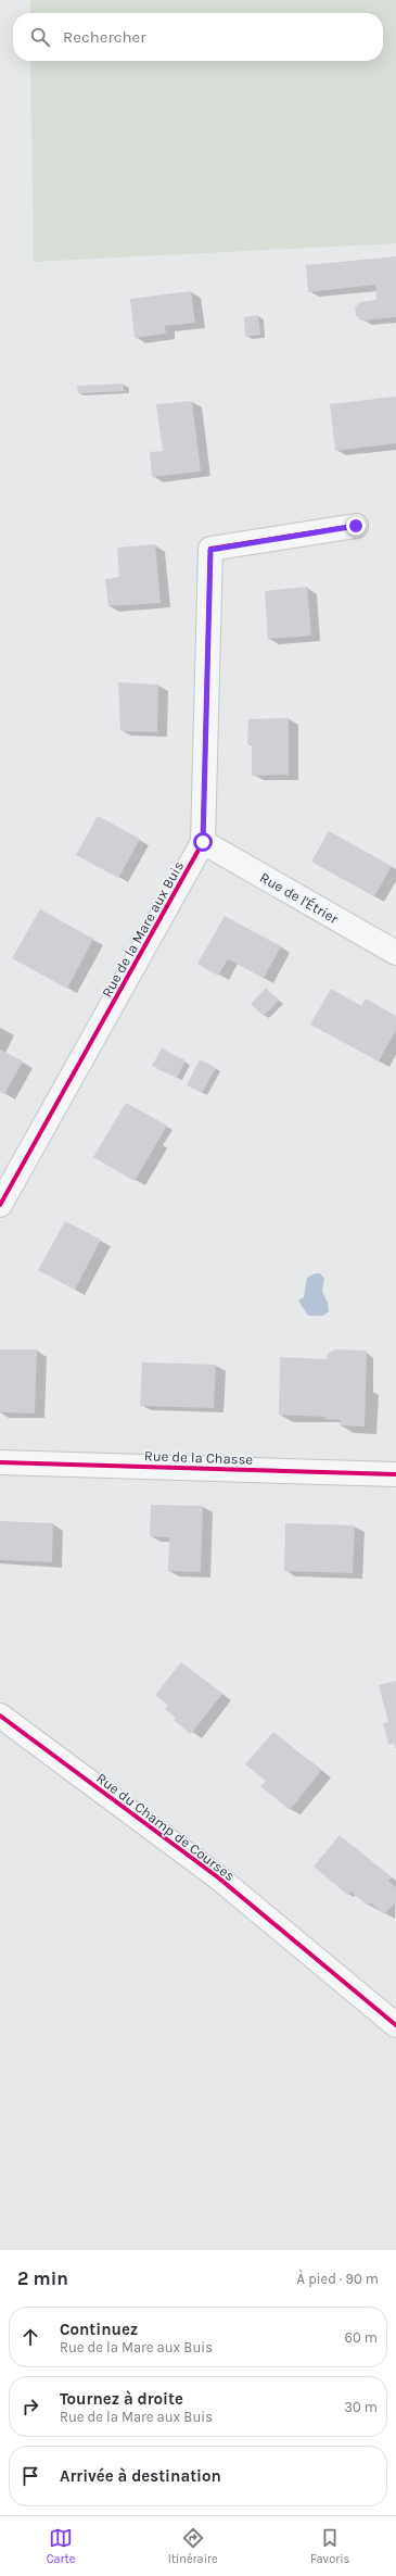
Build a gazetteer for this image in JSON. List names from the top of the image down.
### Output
{
  "streets": {
    "street": [
      "Rue de l'Étrier",
      "Rue de la Mare aux Buis",
      "Rue de la Chasse",
      "Rue du Champ de Courses"
    ]
  },
  "crossings": [
    ["Rue de l'Étrier", "Rue de la Mare aux Buis"]
  ],
  "page": {
    "search": "Rechercher",
    "heading": ["2 min", "À pied · 90 m"],
    "list": [
      ["Continuez", "Rue de la Mare aux Buis", "60 m"],
      ["Tournez à droite", "Rue de la Mare aux Buis", "30 m"],
      "Arrivée à destination"
    ],
    "nav": ["Carte", "Itinéraire", "Favoris"]
  }
}
